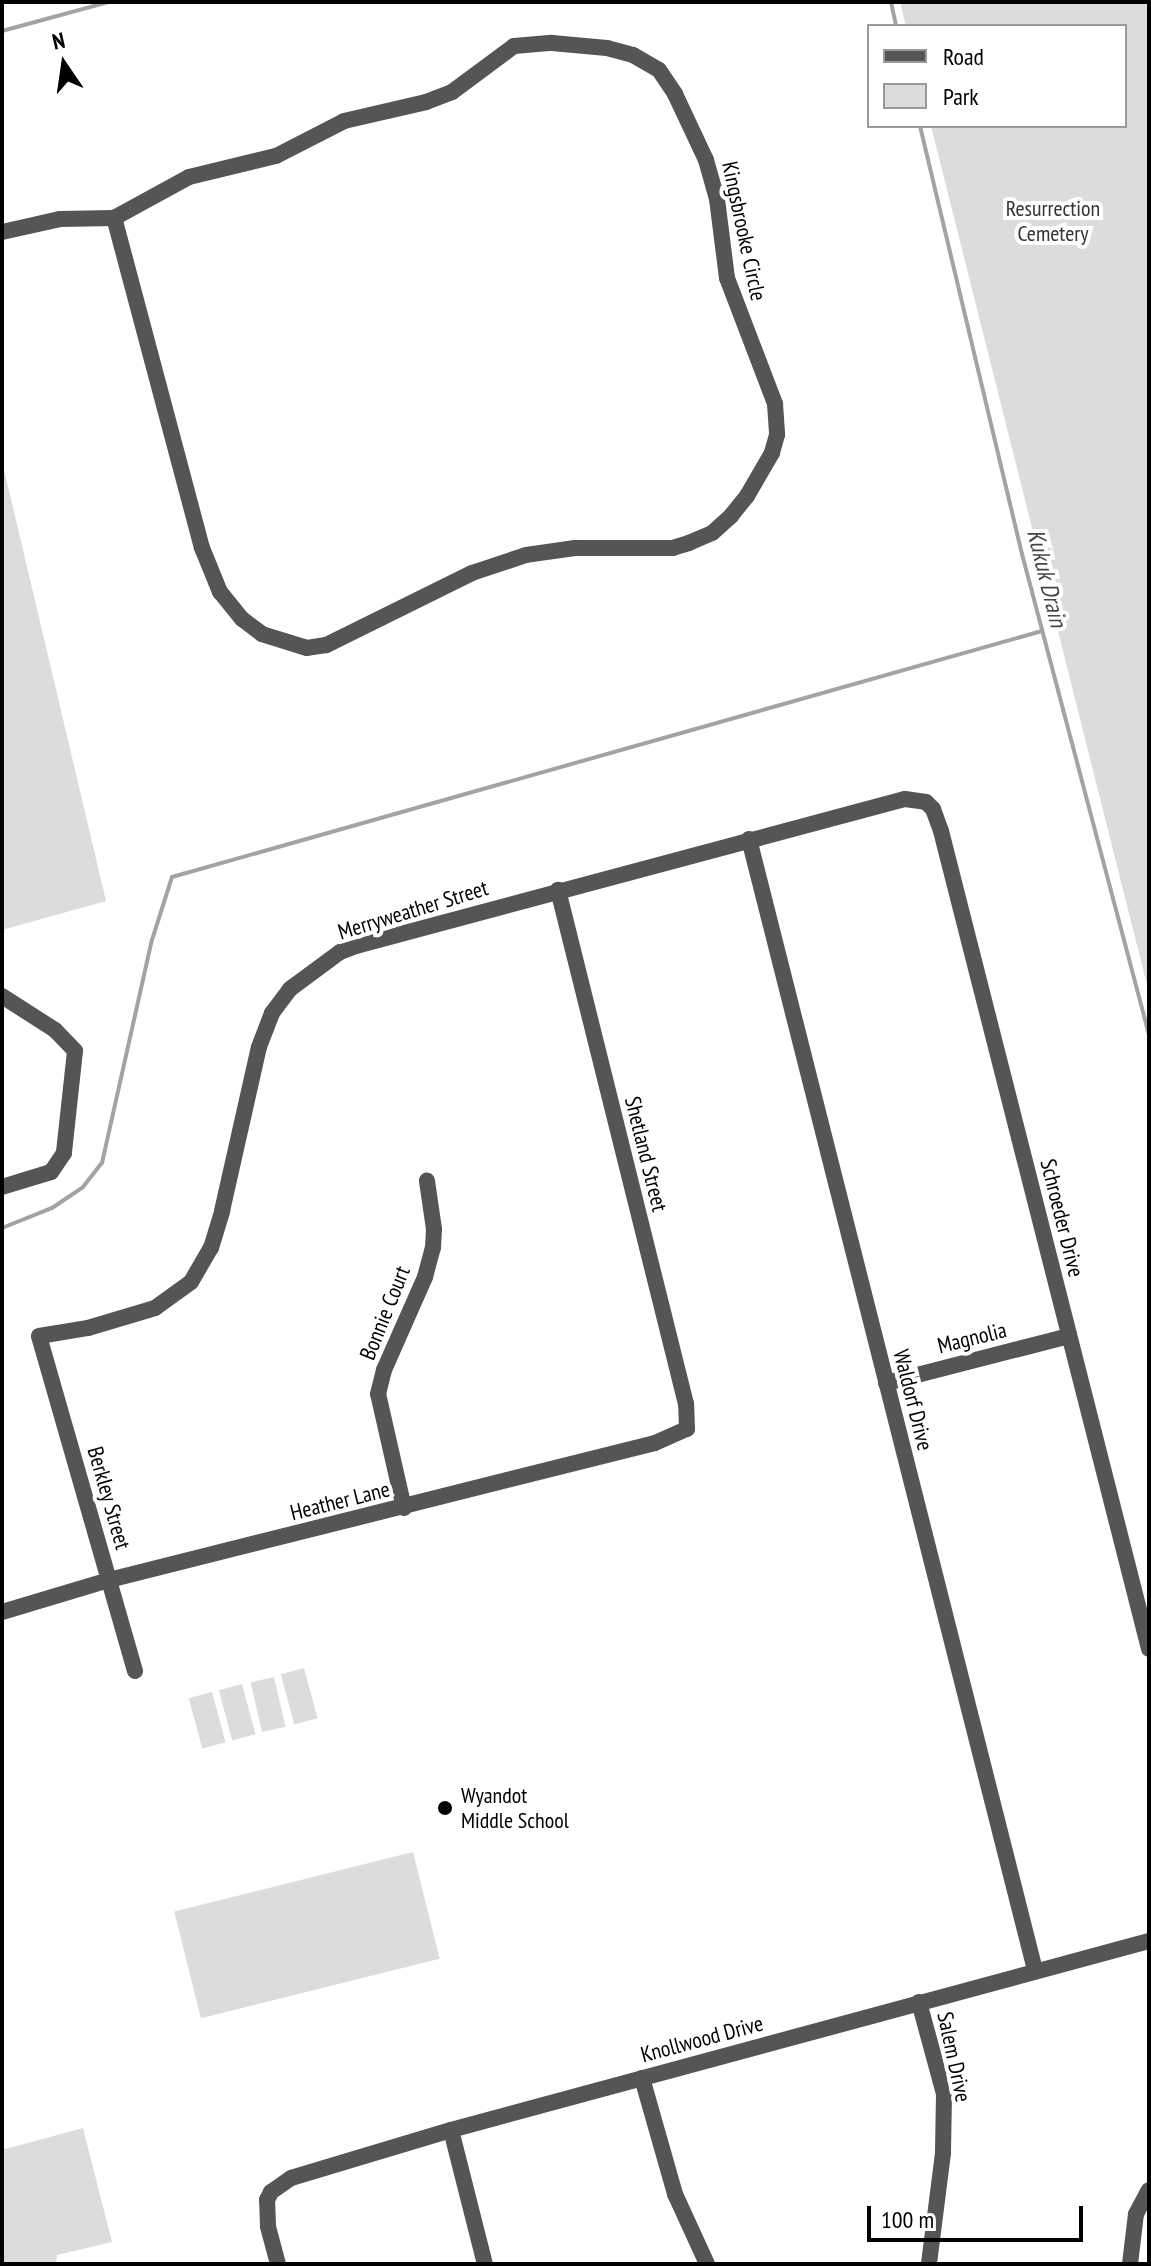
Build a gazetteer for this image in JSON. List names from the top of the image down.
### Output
{
  "streets": {
    "street": [
      "Kingsbrooke Circle",
      "Merryweather Street",
      "Shetland Street",
      "Schroeder Drive",
      "Bonnie Court",
      "Magnolia",
      "Waldorf Drive",
      "Berkley Street",
      "Heather Lane",
      "Knollwood Drive",
      "Salem Drive"
    ]
  },
  "crossings": [
    ["Merryweather Street", "Shetland Street"],
    ["Merryweather Street", "Schroeder Drive"],
    ["Merryweather Street", "Waldorf Drive"],
    ["Merryweather Street", "Berkley Street"],
    ["Shetland Street", "Heather Lane"],
    ["Schroeder Drive", "Magnolia"],
    ["Bonnie Court", "Heather Lane"],
    ["Magnolia", "Waldorf Drive"],
    ["Waldorf Drive", "Knollwood Drive"],
    ["Berkley Street", "Heather Lane"],
    ["Knollwood Drive", "Salem Drive"]
  ],
  "water": ["Kukuk Drain"],
  "parks": ["Resurrection Cemetery"],
  "places": ["Wyandot Middle School"],
  "legend": ["Road", "Park"],
  "scale_bar": "100 m",
  "north": "top"
}
